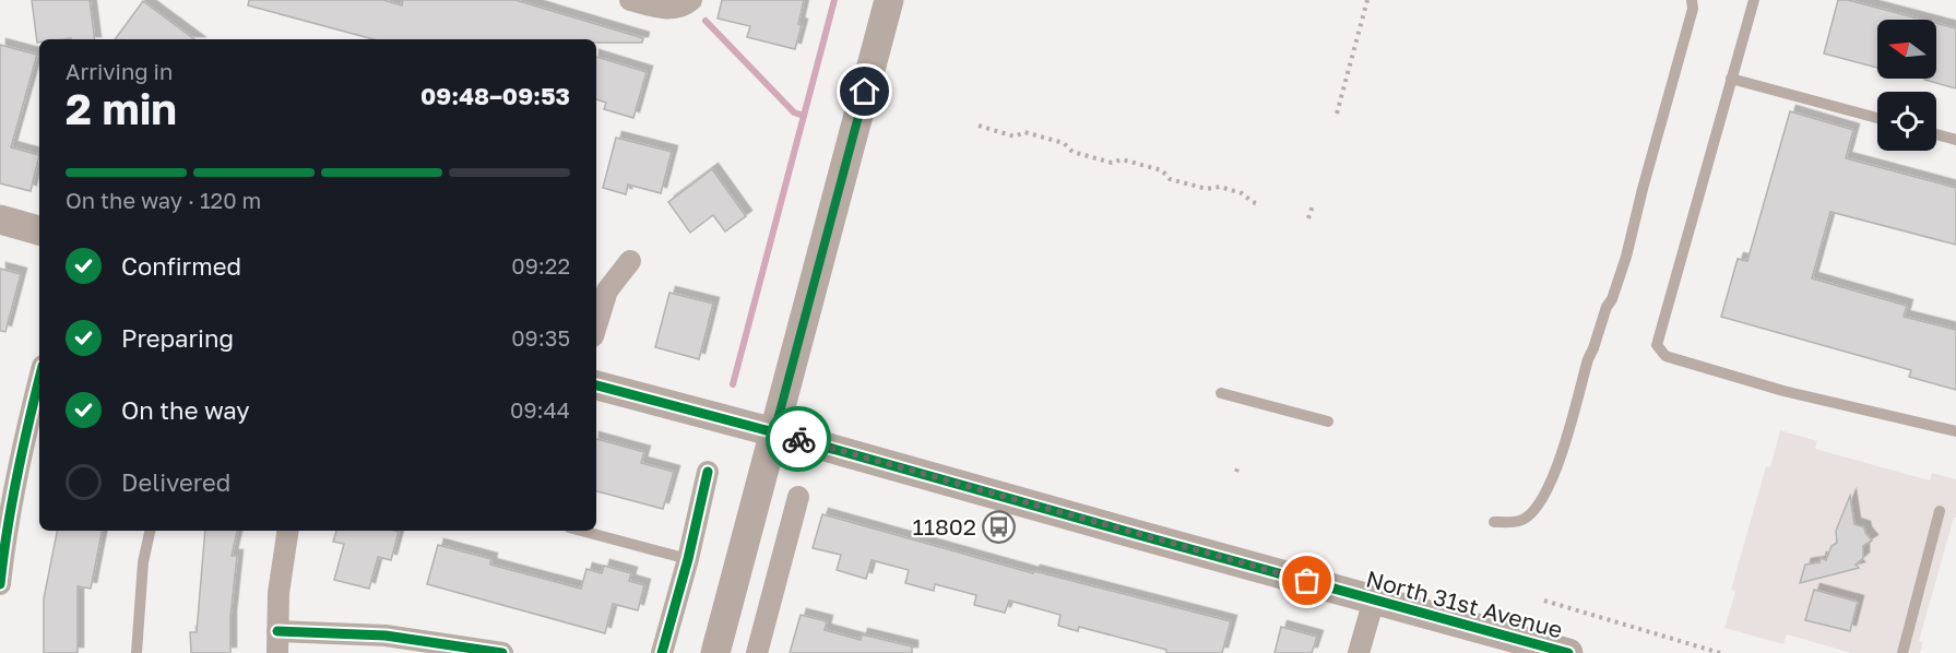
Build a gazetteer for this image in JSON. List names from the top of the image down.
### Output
{
  "streets": {
    "street": ["North 31st Avenue"]
  },
  "places": {
    "bus stop": ["11802"]
  },
  "north": "left",
  "page": {
    "heading": ["2 min", "Arriving in", "09:48–09:53"],
    "bar": "On the way · 120 m",
    "list": [
      ["Confirmed", "09:22"],
      ["Preparing", "09:35"],
      ["On the way", "09:44"],
      "Delivered"
    ]
  }
}
